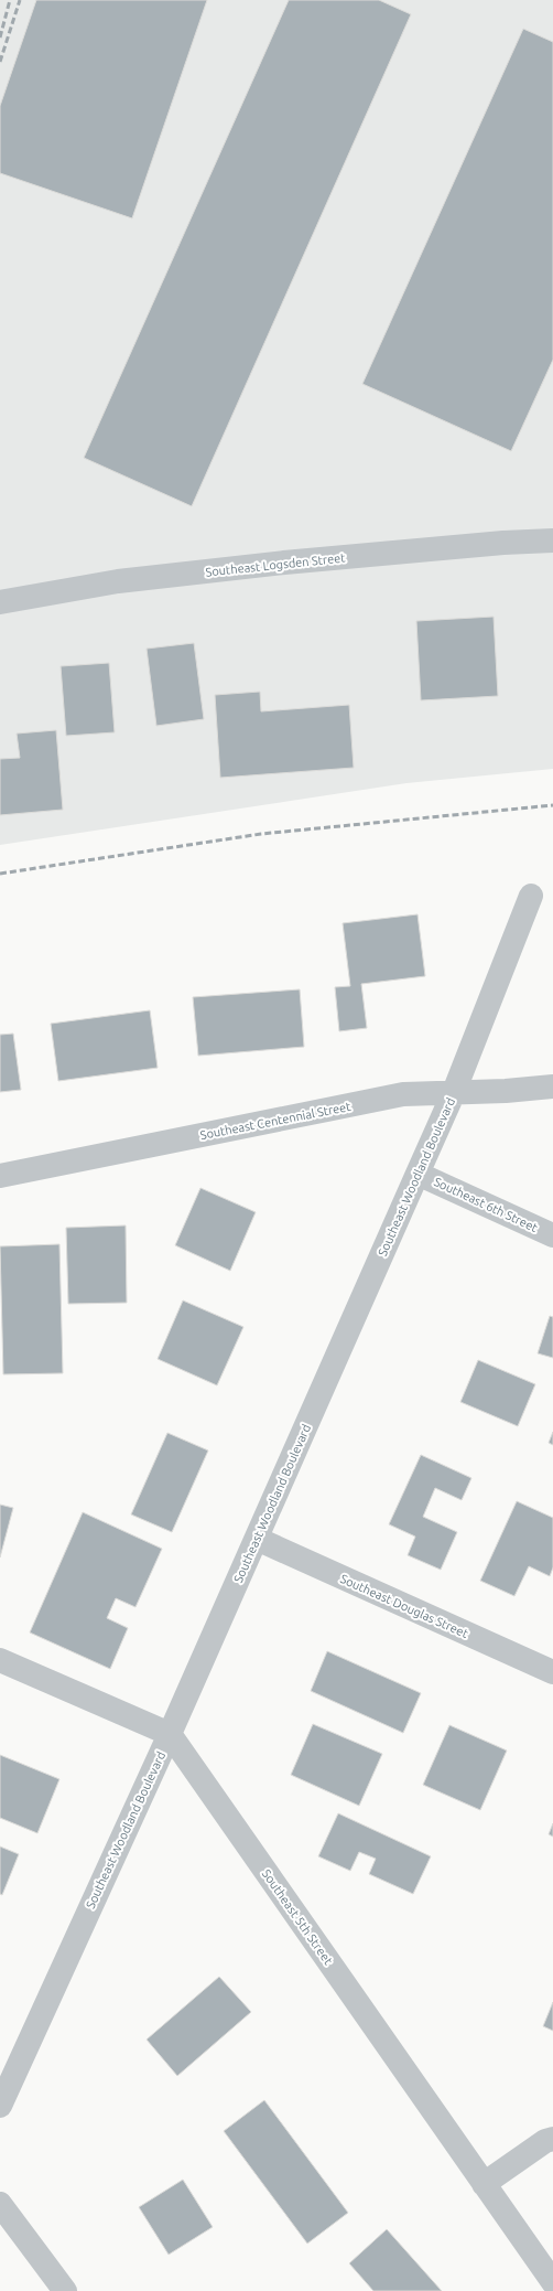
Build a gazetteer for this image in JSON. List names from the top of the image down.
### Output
{
  "streets": {
    "street": [
      "Southeast Logsden Street",
      "Southeast Centennial Street",
      "Southeast Woodland Boulevard",
      "Southeast 6th Street",
      "Southeast Douglas Street",
      "Southeast 5th Street"
    ]
  },
  "crossings": [
    ["Southeast Centennial Street", "Southeast Woodland Boulevard"],
    ["Southeast Woodland Boulevard", "Southeast 6th Street"],
    ["Southeast Woodland Boulevard", "Southeast Douglas Street"],
    ["Southeast Woodland Boulevard", "Southeast 5th Street"]
  ]
}
